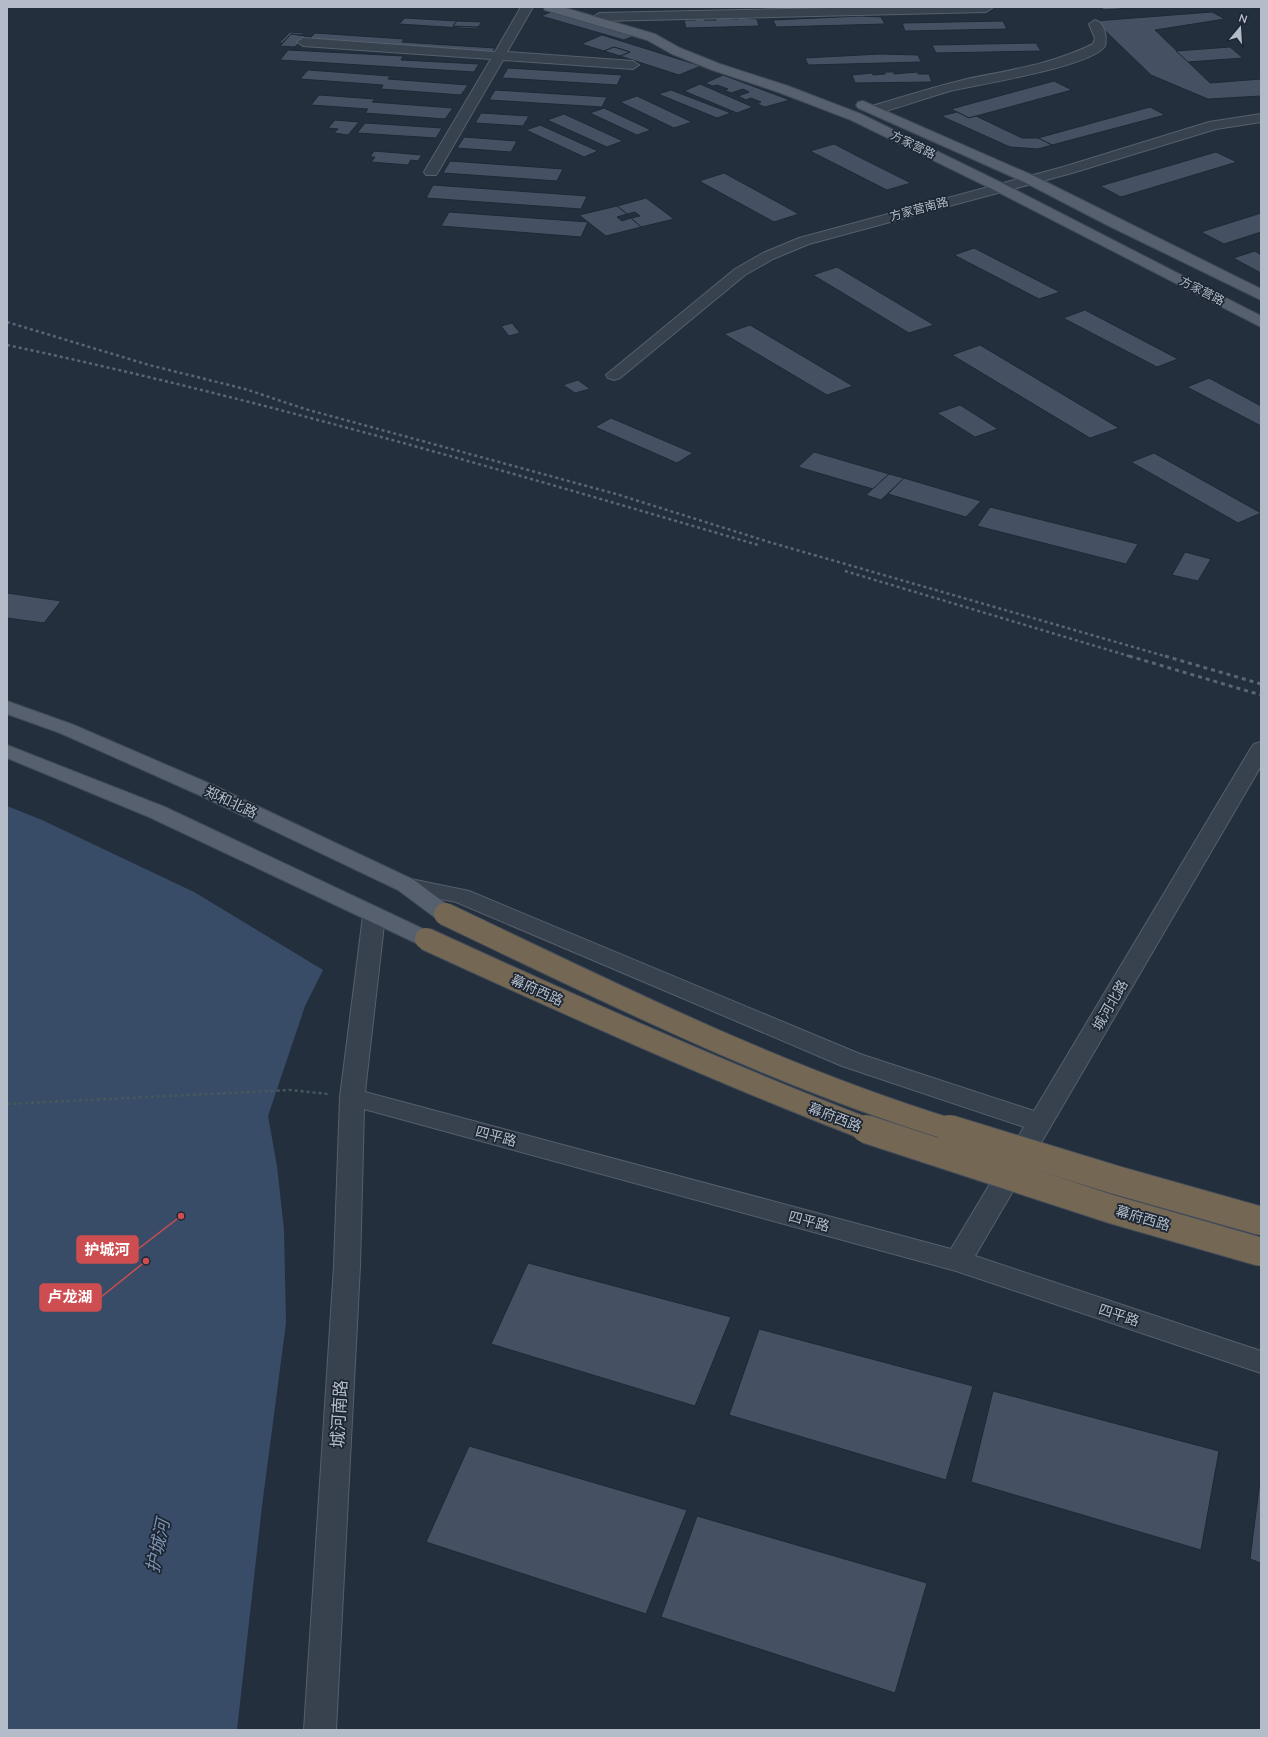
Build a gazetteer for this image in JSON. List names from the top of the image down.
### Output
{
  "streets": {
    "highway": ["幕府西路"],
    "main road": ["方家营路", "郑和北路"],
    "street": [
      "方家营南路",
      "城河北路",
      "四平路",
      "城河南路"
    ]
  },
  "crossings": [
    ["方家营路", "方家营南路"],
    ["郑和北路", "幕府西路"],
    ["城河北路", "四平路"],
    ["四平路", "城河南路"]
  ],
  "water": ["护城河"],
  "places": ["护城河", "卢龙湖"],
  "north": "top"
}
